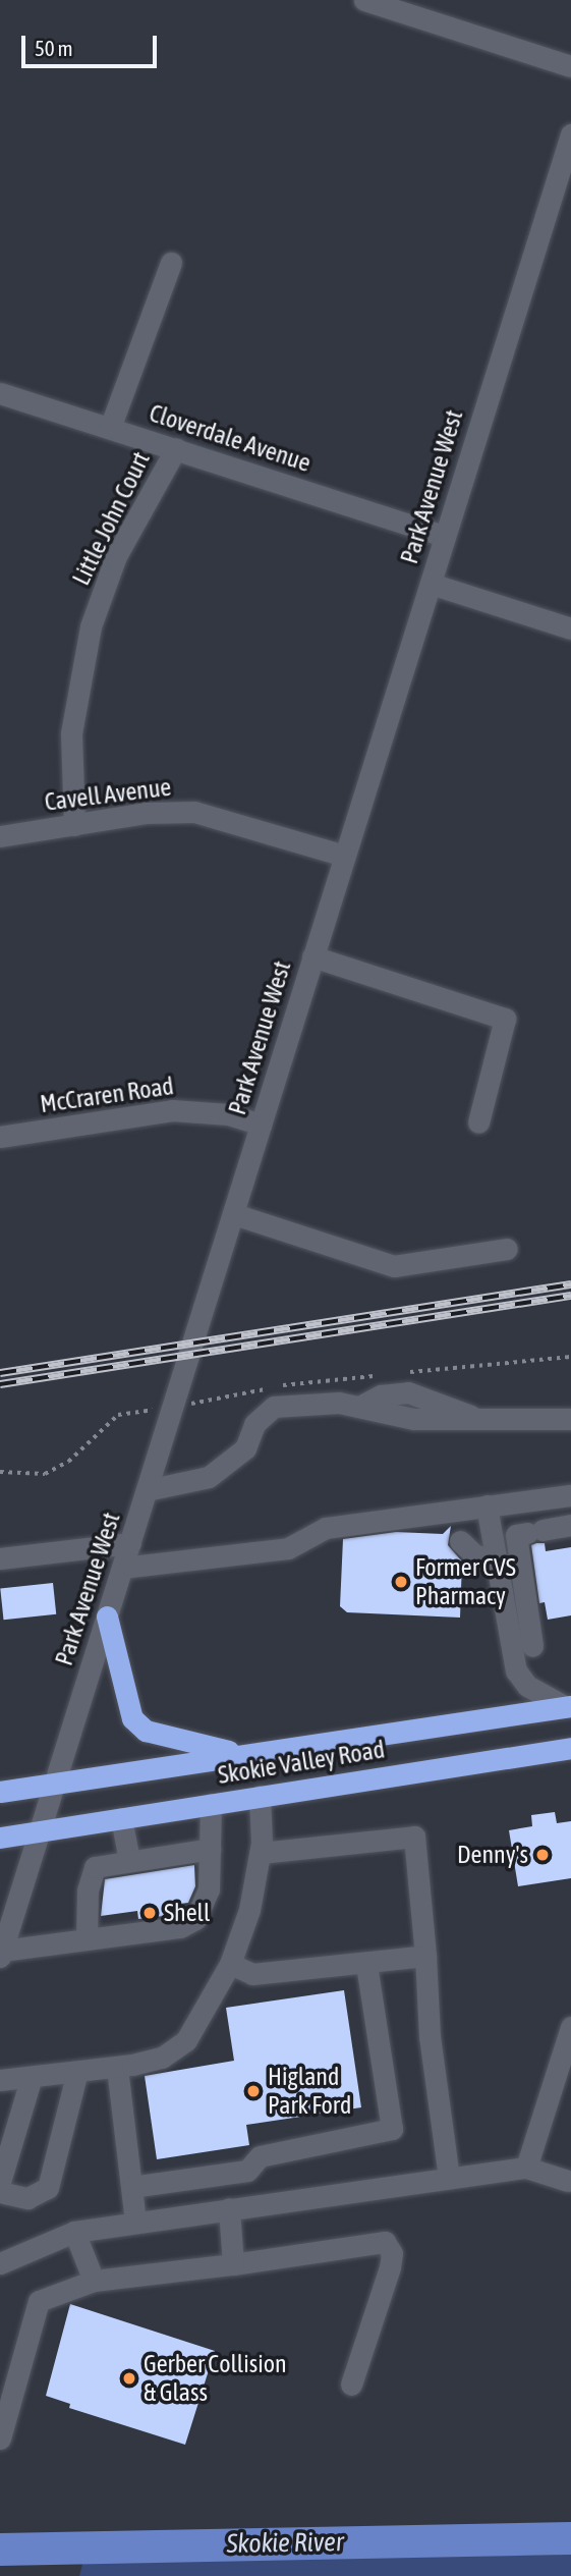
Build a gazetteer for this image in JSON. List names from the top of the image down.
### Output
{
  "streets": {
    "highway": ["Skokie Valley Road"],
    "street": [
      "Cloverdale Avenue",
      "Park Avenue West",
      "Little John Court",
      "Cavell Avenue",
      "McCraren Road"
    ]
  },
  "crossings": [
    ["Cloverdale Avenue", "Park Avenue West"],
    ["Cloverdale Avenue", "Little John Court"],
    ["Park Avenue West", "Cavell Avenue"],
    ["Park Avenue West", "McCraren Road"],
    ["Park Avenue West", "Skokie Valley Road"],
    ["Little John Court", "Cavell Avenue"]
  ],
  "water": ["Skokie River"],
  "places": [
    "Former CVS Pharmacy",
    "Denny's",
    "Shell",
    "Higland Park Ford",
    "Gerber Collision & Glass"
  ],
  "scale_bar": "50 m"
}
